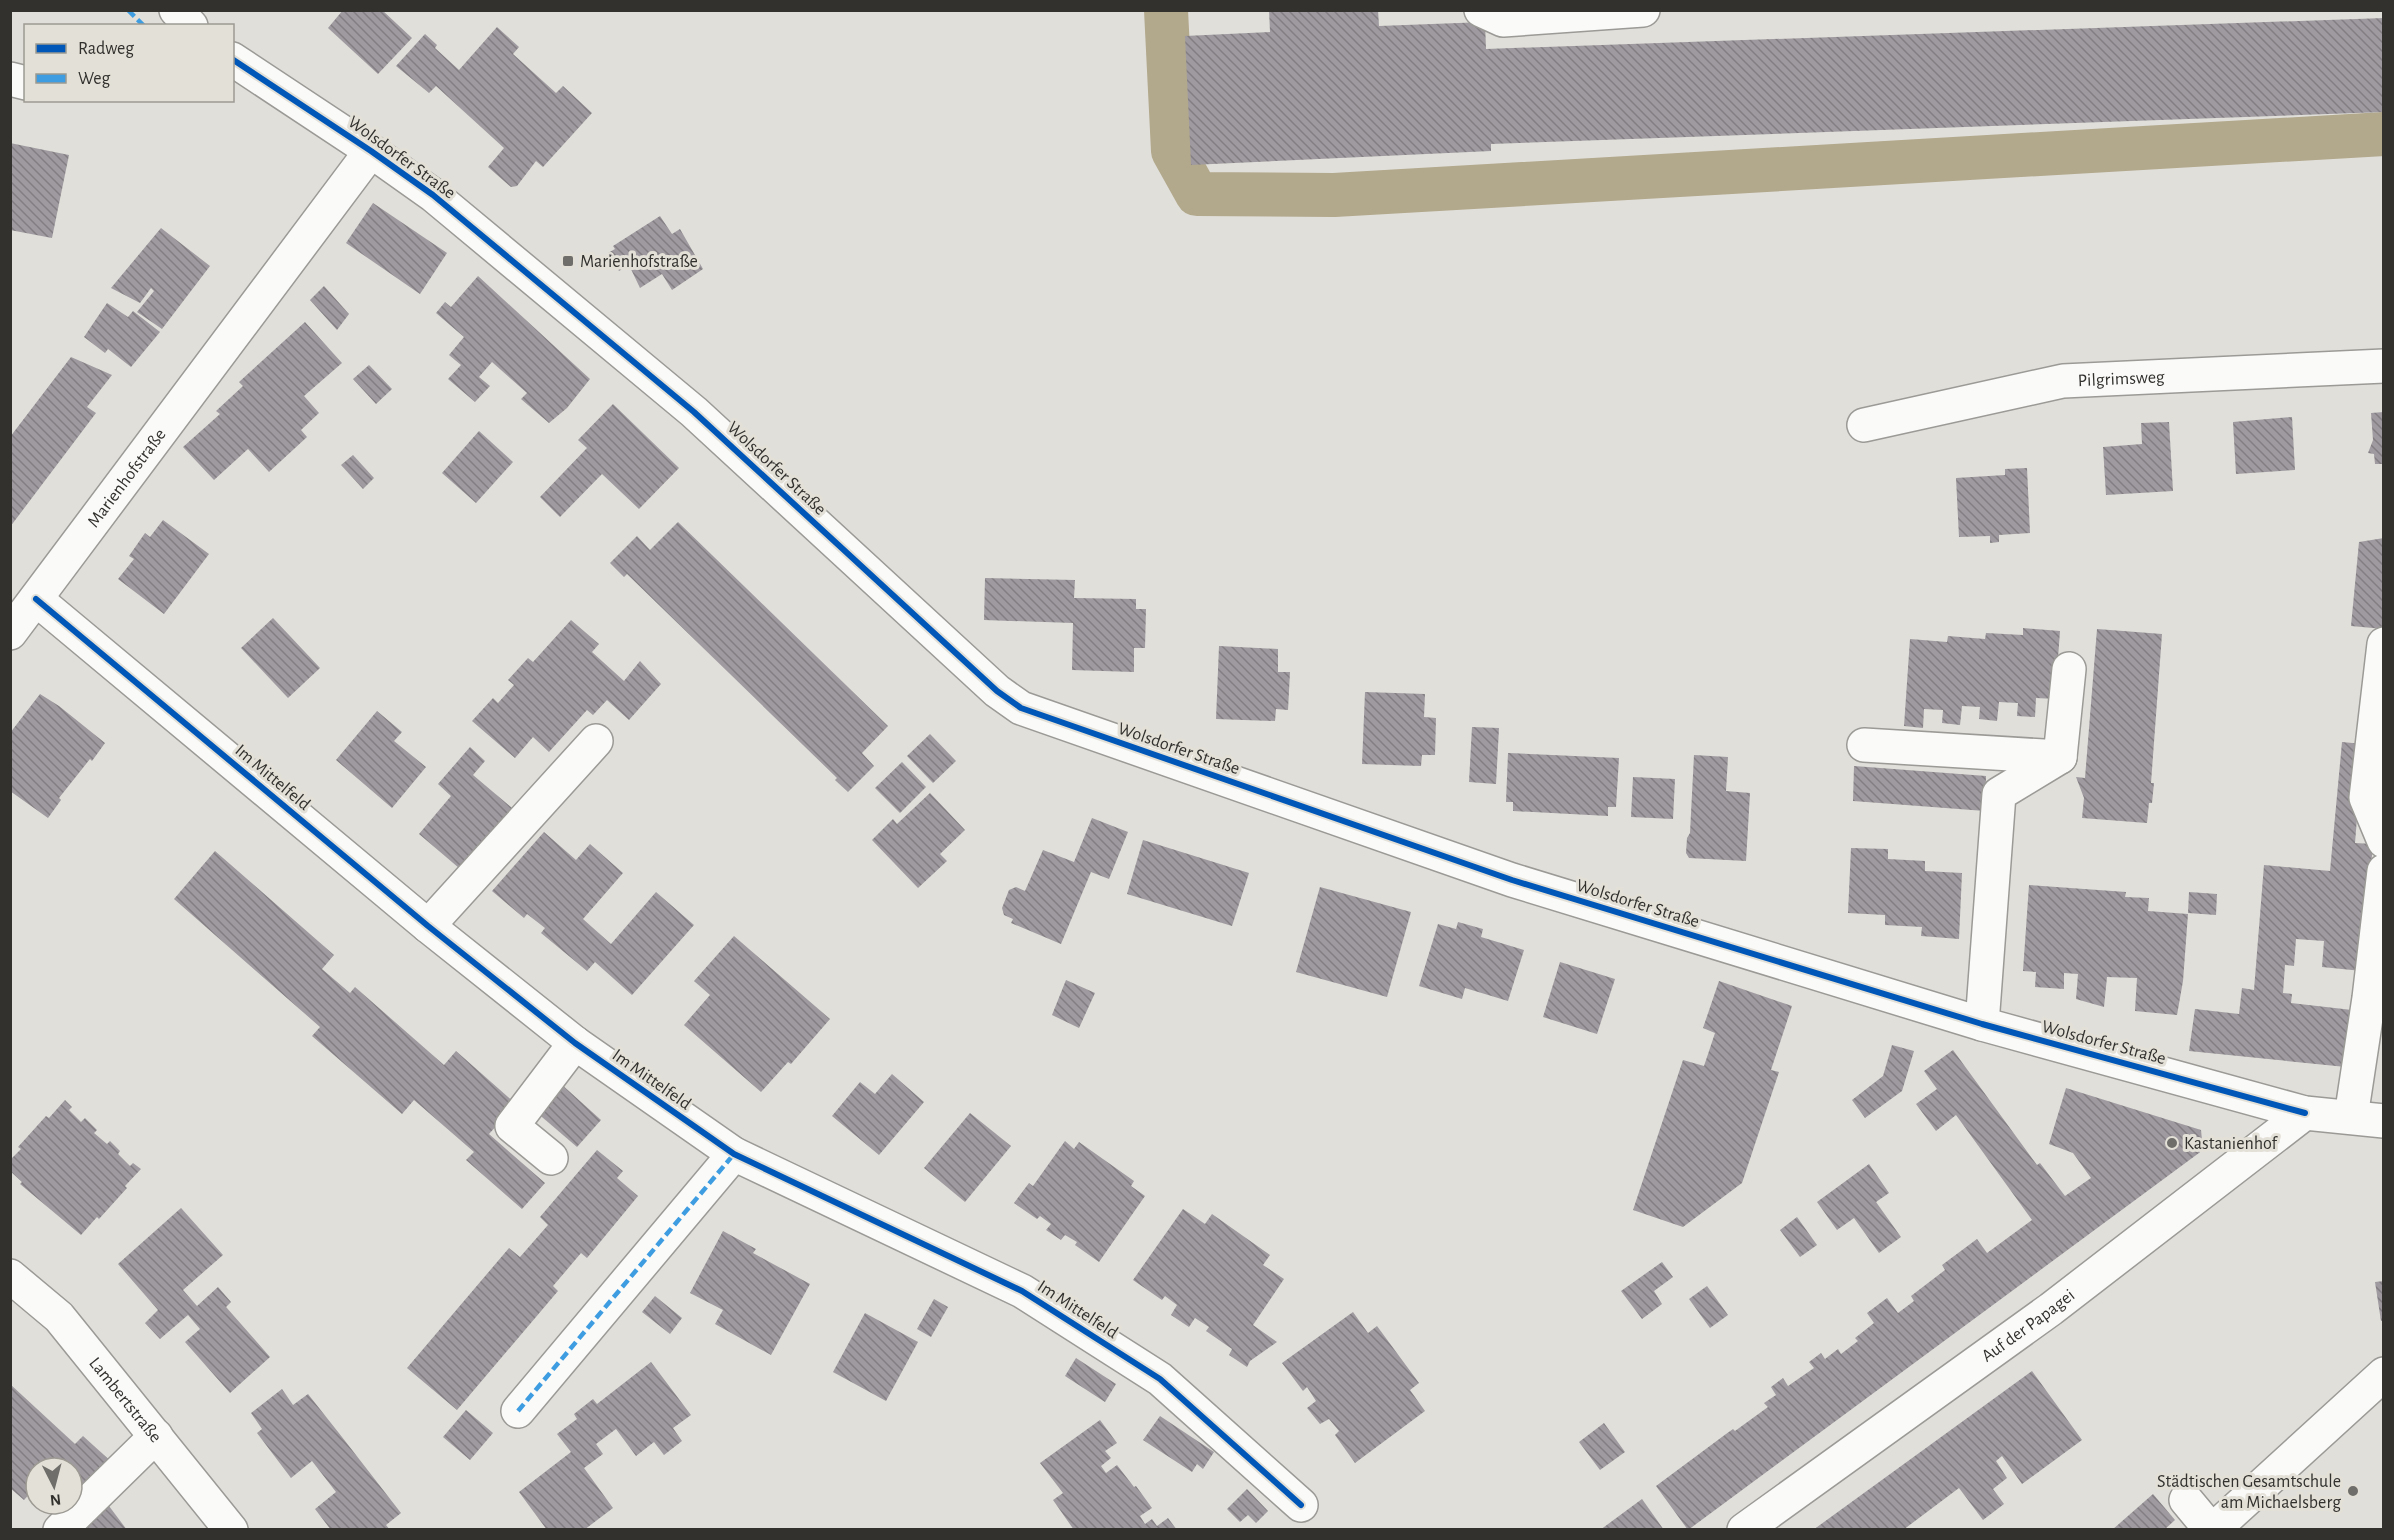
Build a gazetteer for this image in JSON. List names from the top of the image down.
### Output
{
  "streets": {
    "street": [
      "Wolsdorfer Straße",
      "Pilgrimsweg",
      "Marienhofstraße",
      "Im Mittelfeld",
      "Auf der Papagei",
      "Lambertstraße"
    ]
  },
  "crossings": [
    ["Wolsdorfer Straße", "Marienhofstraße"],
    ["Wolsdorfer Straße", "Auf der Papagei"],
    ["Marienhofstraße", "Im Mittelfeld"]
  ],
  "places": {
    "transit": ["Marienhofstraße"],
    "other": ["Kastanienhof", "Städtischen Gesamtschule am Michaelsberg"]
  },
  "legend": ["Radweg", "Weg"],
  "north": "bottom"
}
